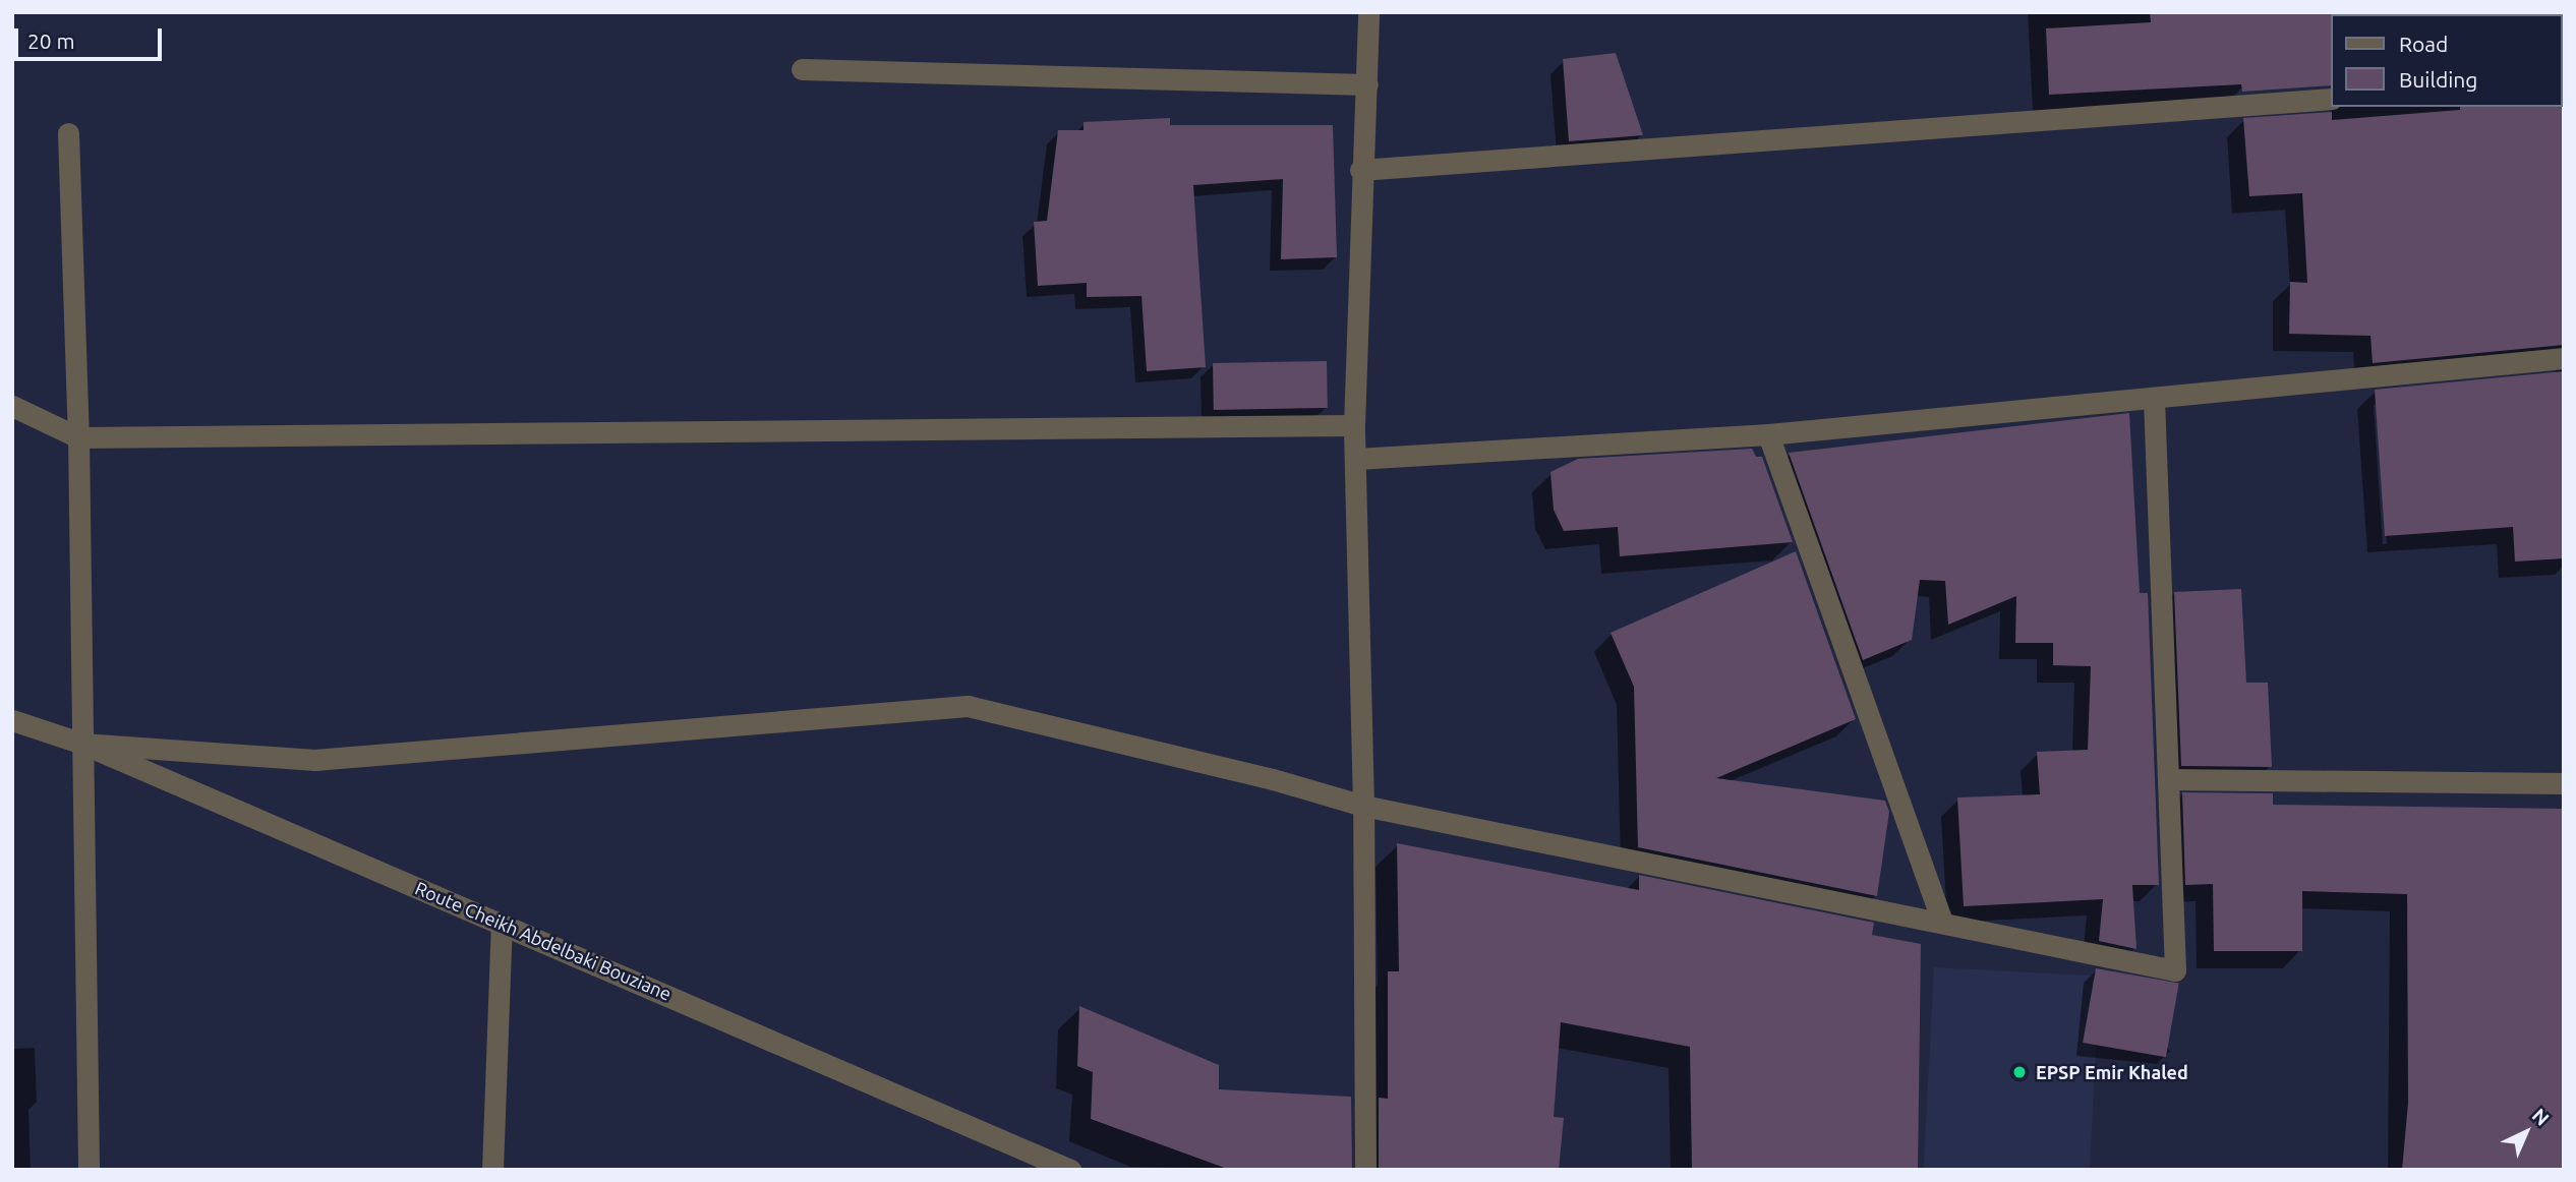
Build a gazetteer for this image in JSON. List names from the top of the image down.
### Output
{
  "streets": {
    "street": ["Route Cheikh Abdelbaki Bouziane"]
  },
  "places": ["EPSP Emir Khaled"],
  "legend": ["Road", "Building"],
  "scale_bar": "20 m",
  "north": "top right"
}
